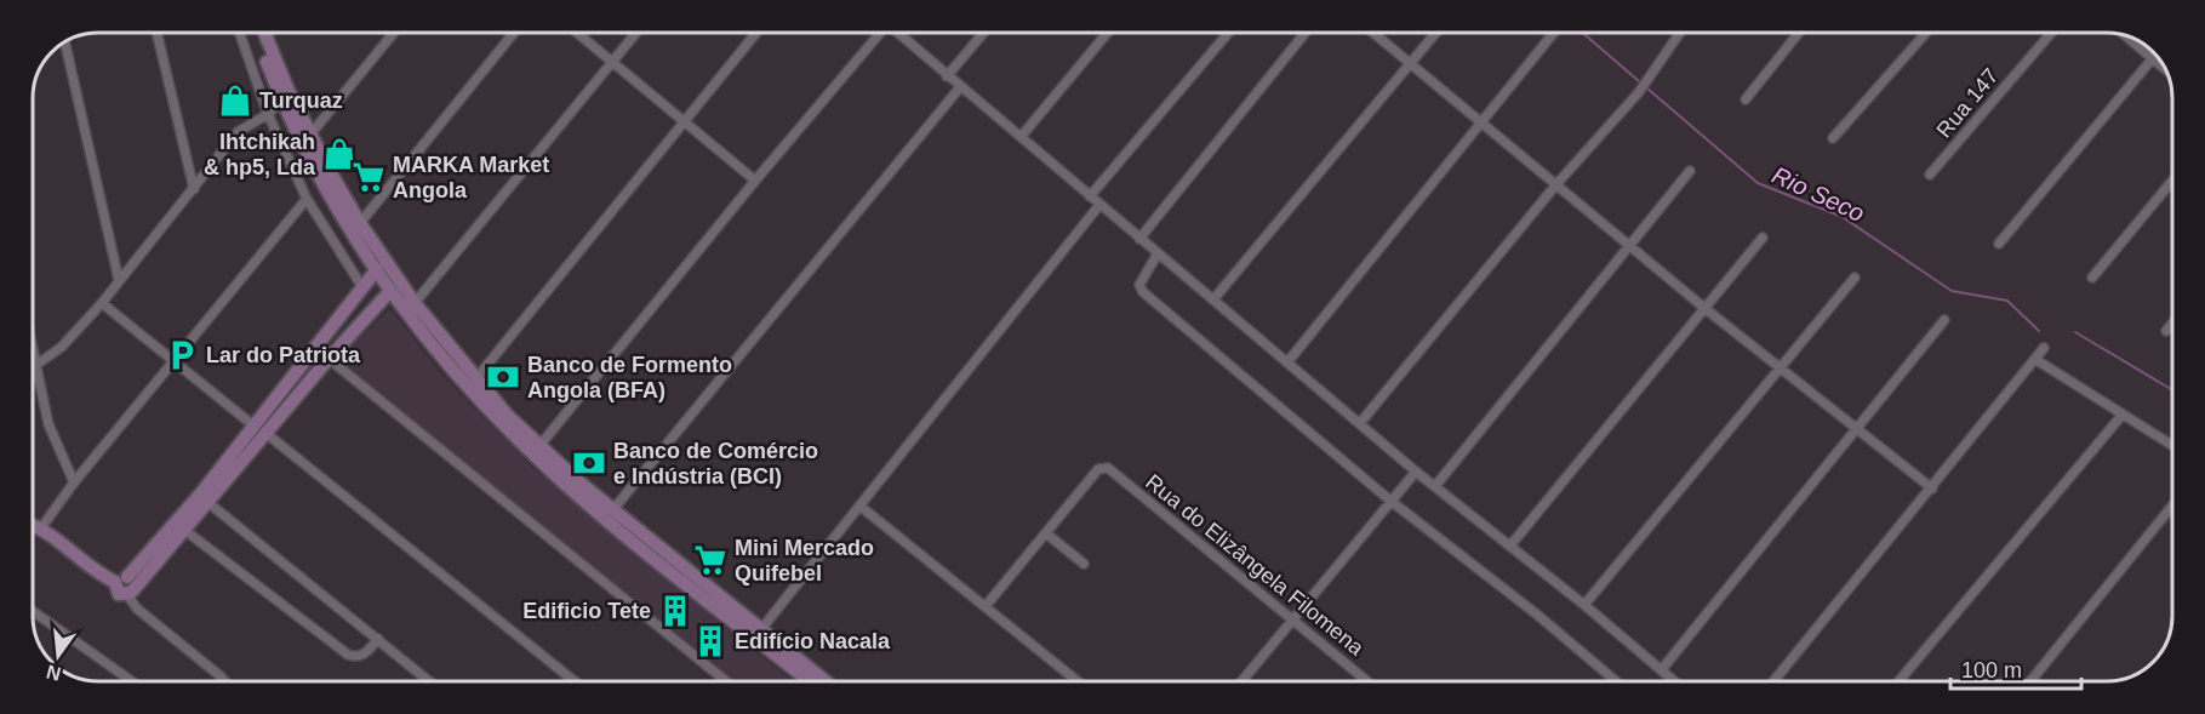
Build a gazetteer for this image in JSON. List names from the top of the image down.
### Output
{
  "streets": {
    "street": ["Rua 147", "Rua do Elizângela Filomena"]
  },
  "water": ["Rio Seco"],
  "places": {
    "shop": ["Turquaz", "Ihtchikah & hp5, Lda"],
    "supermarket": ["MARKA Market Angola", "Mini Mercado Quifebel"],
    "parking": ["Lar do Patriota"],
    "bank": ["Banco de Formento Angola (BFA)", "Banco de Comércio e Indústria (BCI)"],
    "building": ["Edificio Tete", "Edifício Nacala"]
  },
  "scale_bar": "100 m",
  "north": "bottom"
}
